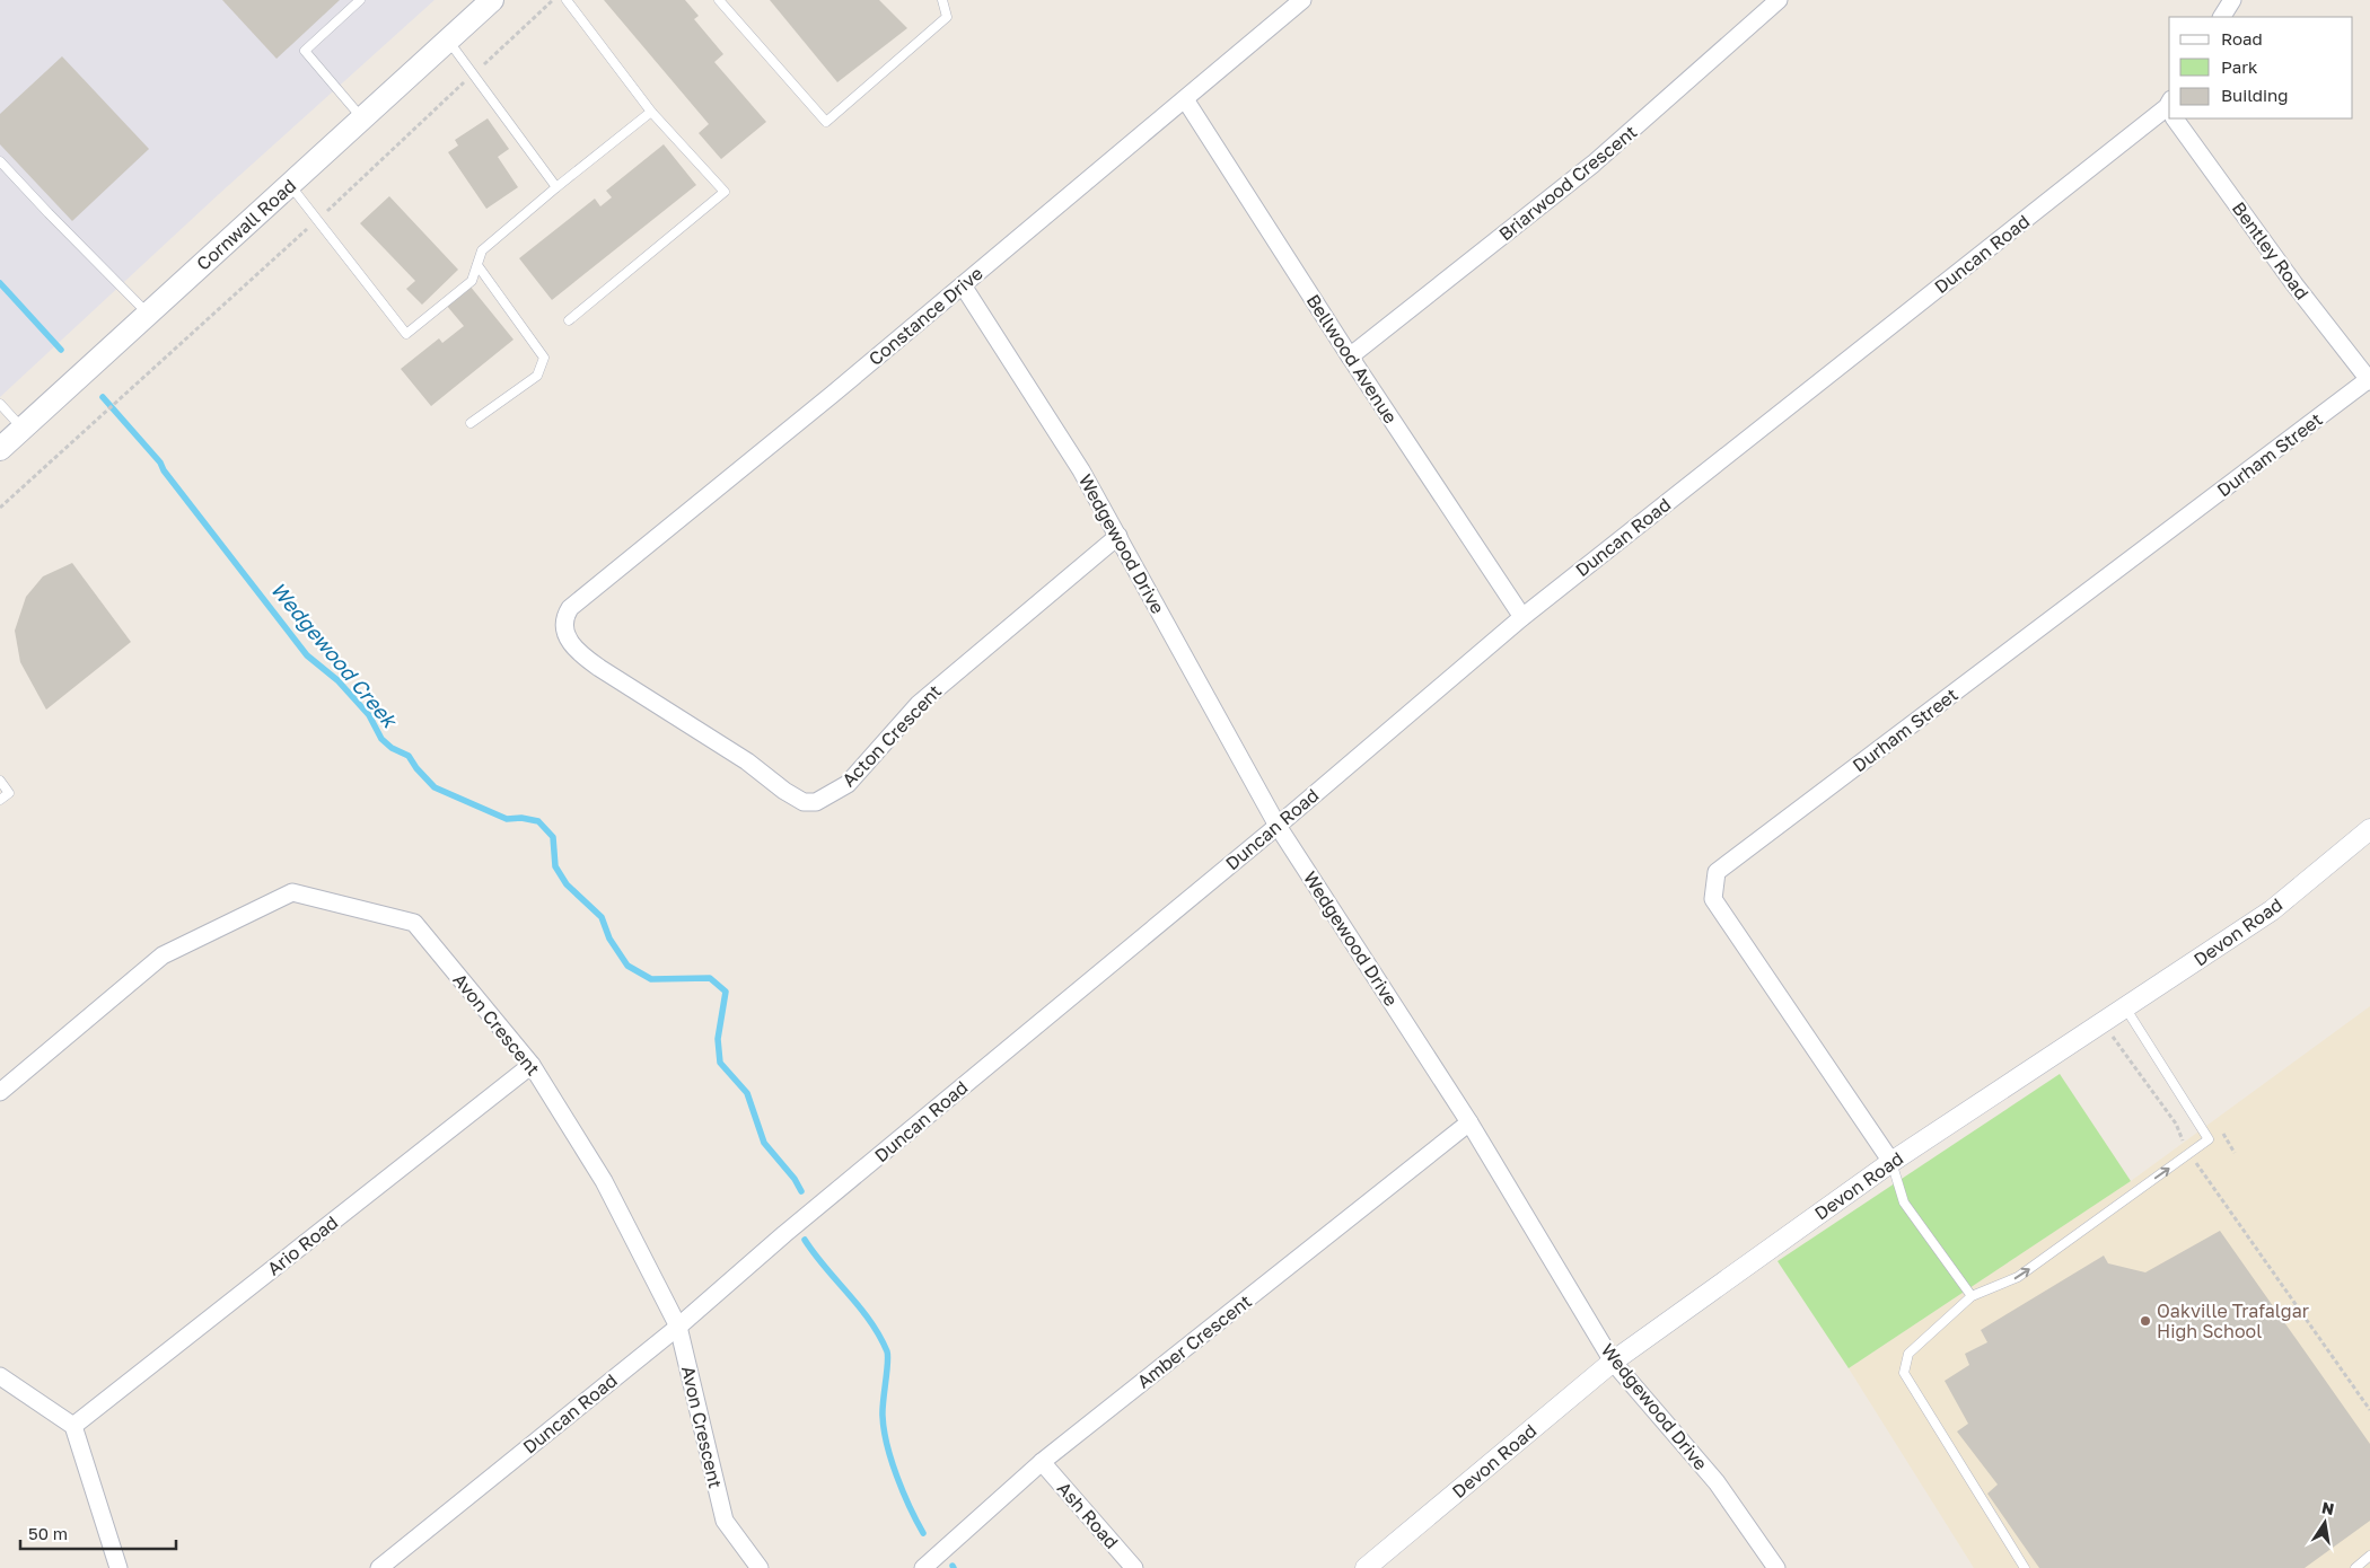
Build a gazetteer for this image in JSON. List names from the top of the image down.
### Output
{
  "streets": {
    "main road": ["Cornwall Road"],
    "street": [
      "Briarwood Crescent",
      "Bentley Road",
      "Duncan Road",
      "Constance Drive",
      "Bellwood Avenue",
      "Durham Street",
      "Wedgewood Drive",
      "Acton Crescent",
      "Devon Road",
      "Avon Crescent",
      "Ario Road",
      "Amber Crescent",
      "Ash Road"
    ]
  },
  "crossings": [
    ["Briarwood Crescent", "Bellwood Avenue"],
    ["Bentley Road", "Durham Street"],
    ["Duncan Road", "Bellwood Avenue"],
    ["Duncan Road", "Wedgewood Drive"],
    ["Duncan Road", "Avon Crescent"],
    ["Constance Drive", "Bellwood Avenue"],
    ["Constance Drive", "Wedgewood Drive"],
    ["Constance Drive", "Acton Crescent"],
    ["Durham Street", "Devon Road"],
    ["Wedgewood Drive", "Acton Crescent"],
    ["Wedgewood Drive", "Devon Road"],
    ["Wedgewood Drive", "Amber Crescent"],
    ["Avon Crescent", "Ario Road"],
    ["Amber Crescent", "Ash Road"]
  ],
  "water": ["Wedgewood Creek"],
  "places": ["Oakville Trafalgar High School"],
  "legend": ["Road", "Park", "Building"],
  "scale_bar": "50 m",
  "north": "top"
}
